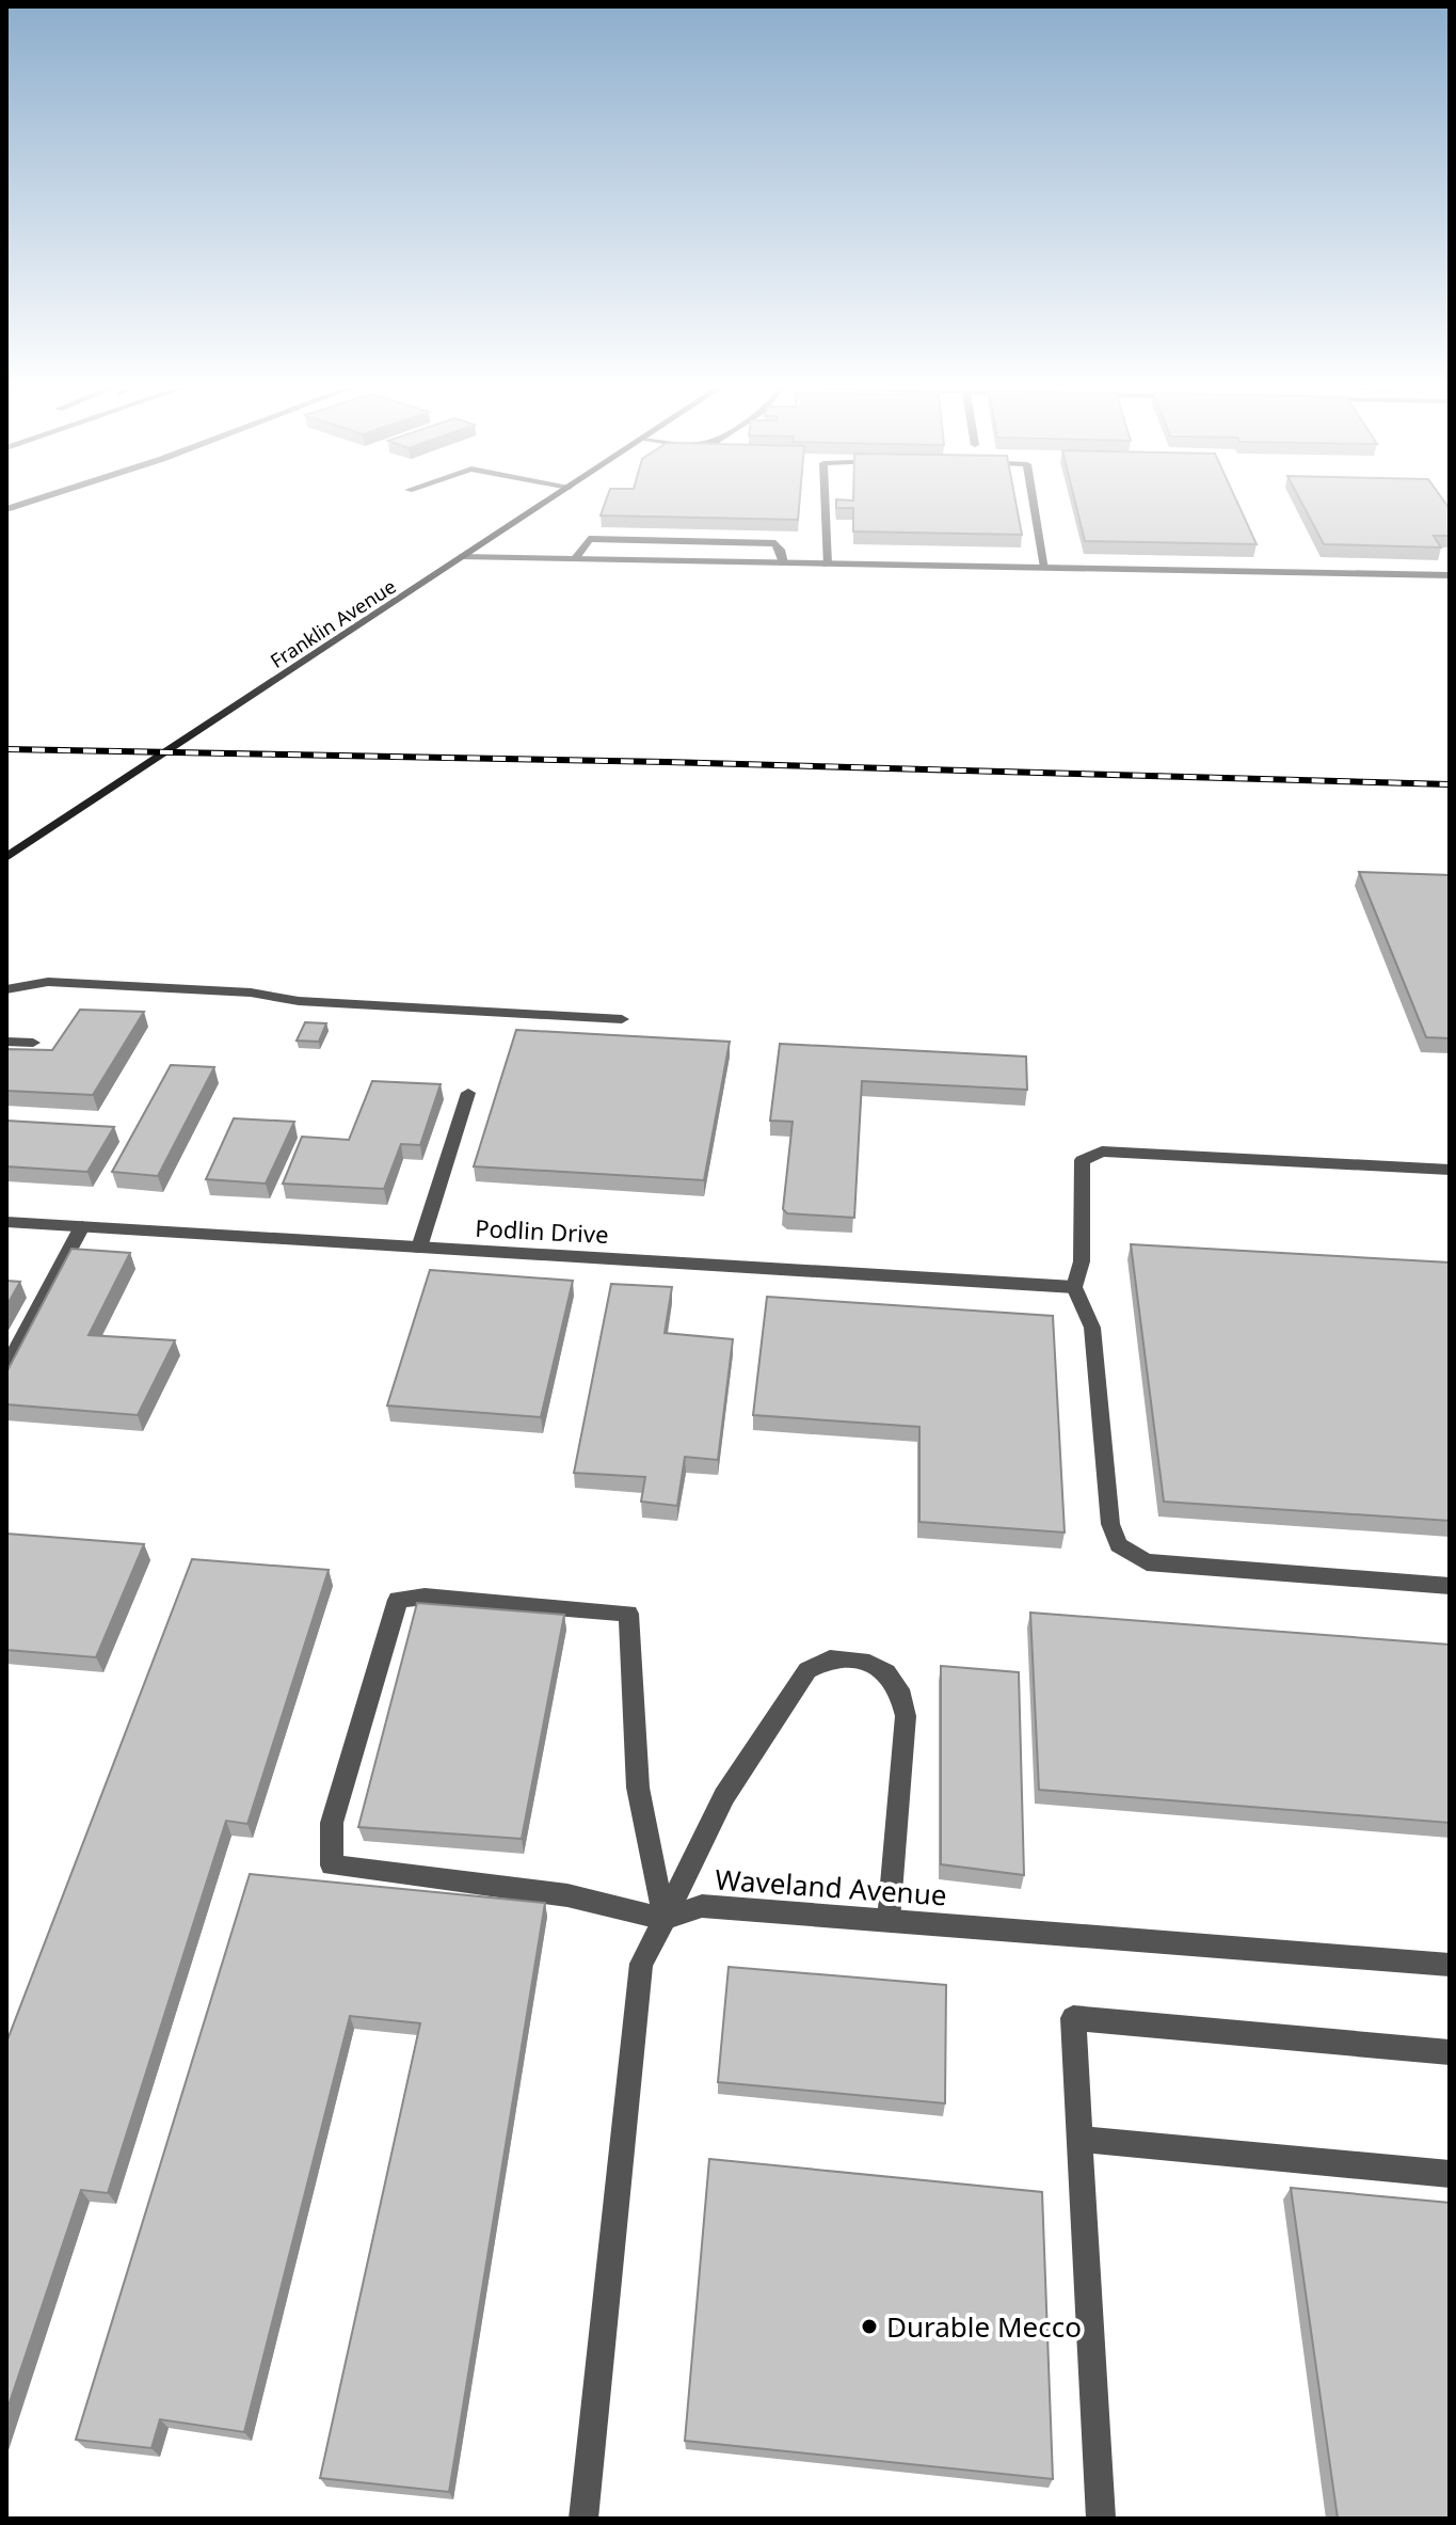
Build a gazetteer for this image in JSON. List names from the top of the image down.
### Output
{
  "streets": {
    "main road": ["Franklin Avenue"],
    "street": ["Podlin Drive", "Waveland Avenue"]
  },
  "places": ["Durable Mecco"]
}
